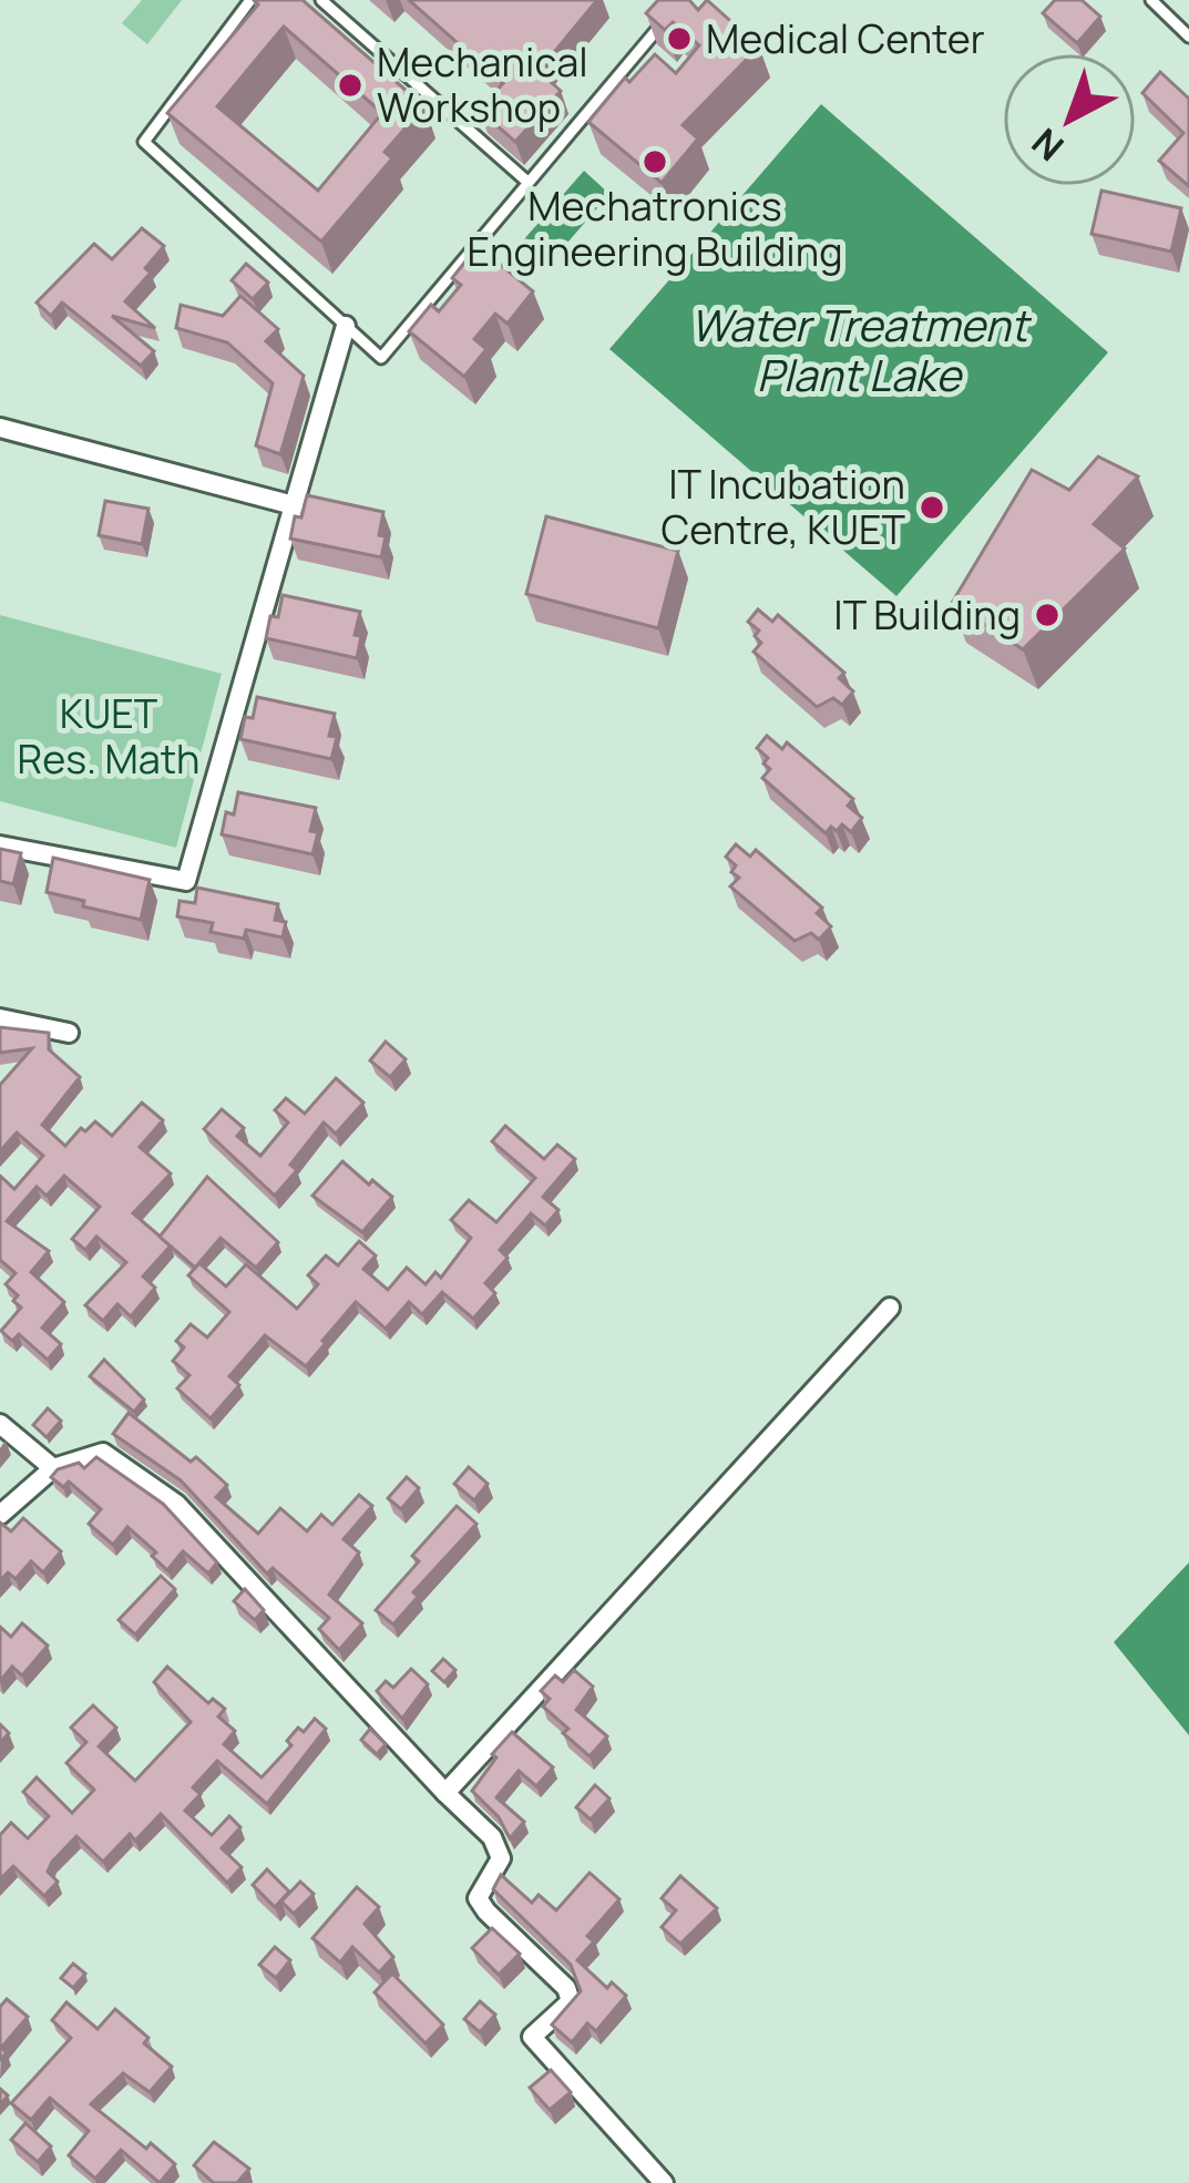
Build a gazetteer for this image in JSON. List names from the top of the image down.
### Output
{
  "water": ["Water Treatment Plant Lake"],
  "parks": ["KUET Res. Math"],
  "places": [
    "Medical Center",
    "Mechanical Workshop",
    "Mechatronics Engineering Building",
    "IT Incubation Centre, KUET",
    "IT Building"
  ],
  "north": "bottom left"
}
